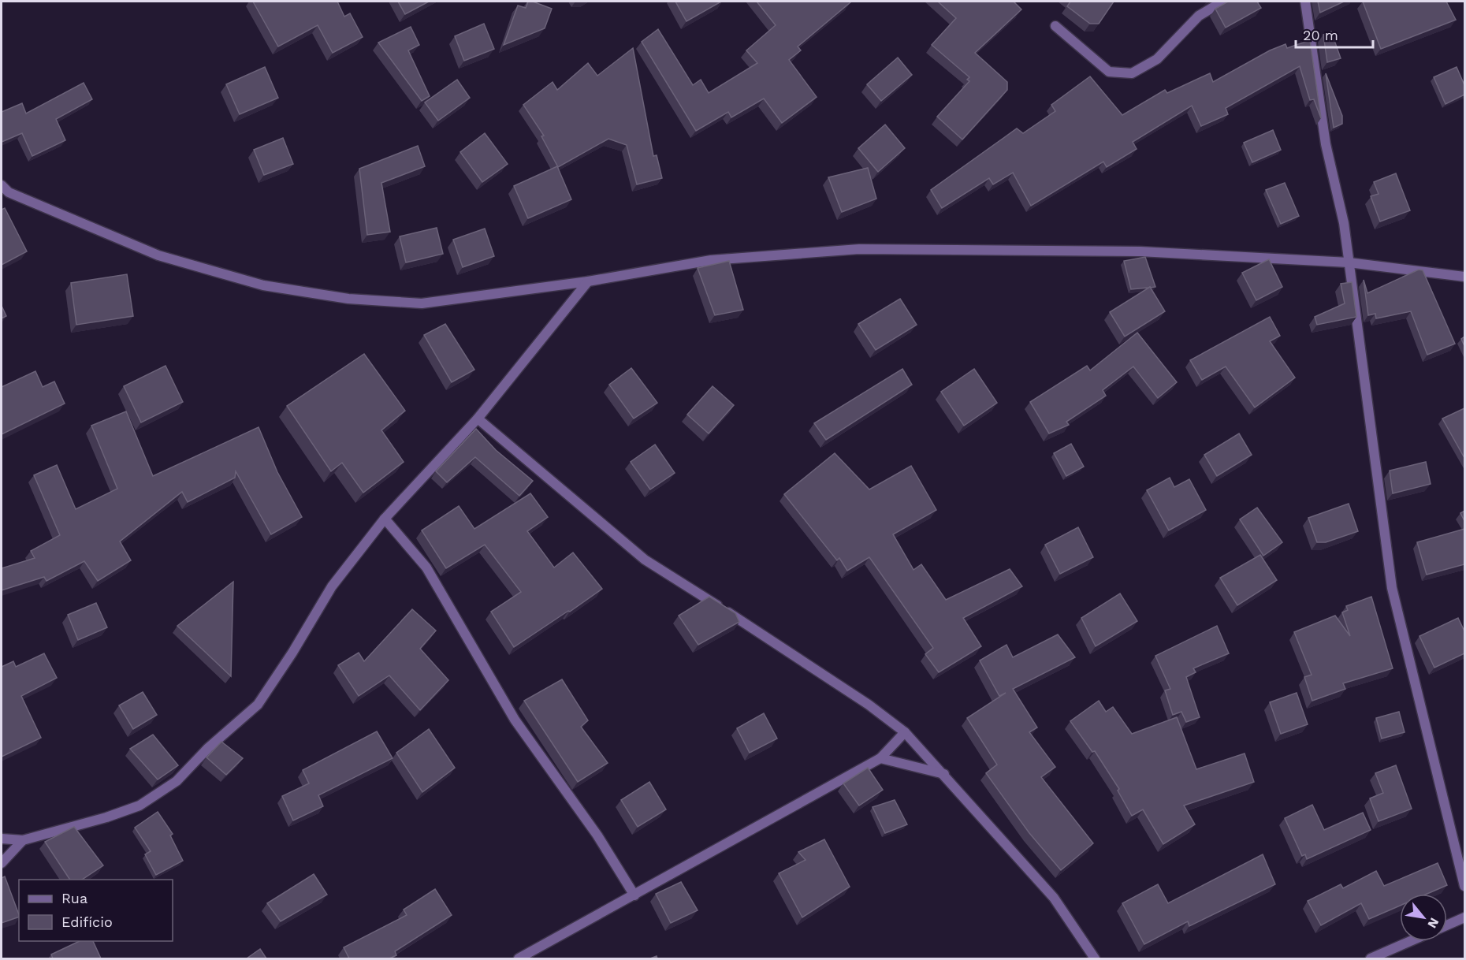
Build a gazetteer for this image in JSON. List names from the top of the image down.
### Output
{
  "legend": ["Rua", "Edifício"],
  "scale_bar": "20 m",
  "north": "bottom right"
}
